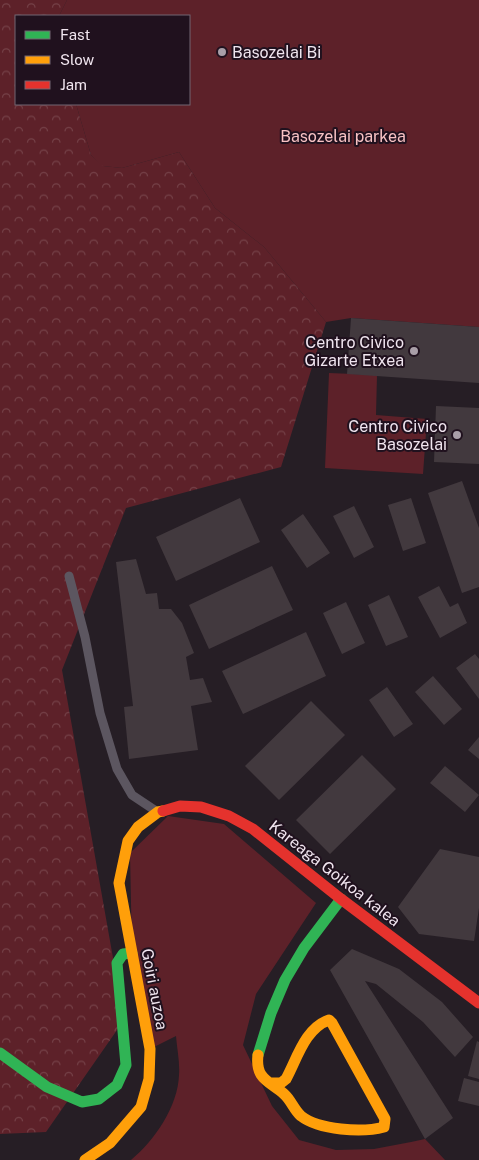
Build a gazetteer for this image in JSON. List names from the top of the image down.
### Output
{
  "streets": {
    "street": ["Kareaga Goikoa kalea", "Goiri auzoa"]
  },
  "crossings": [
    ["Kareaga Goikoa kalea", "Goiri auzoa"]
  ],
  "parks": ["Basozelai parkea"],
  "places": ["Basozelai Bi", "Centro Civico Gizarte Etxea", "Centro Civico Basozelai"],
  "legend": ["Fast", "Slow", "Jam"]
}
